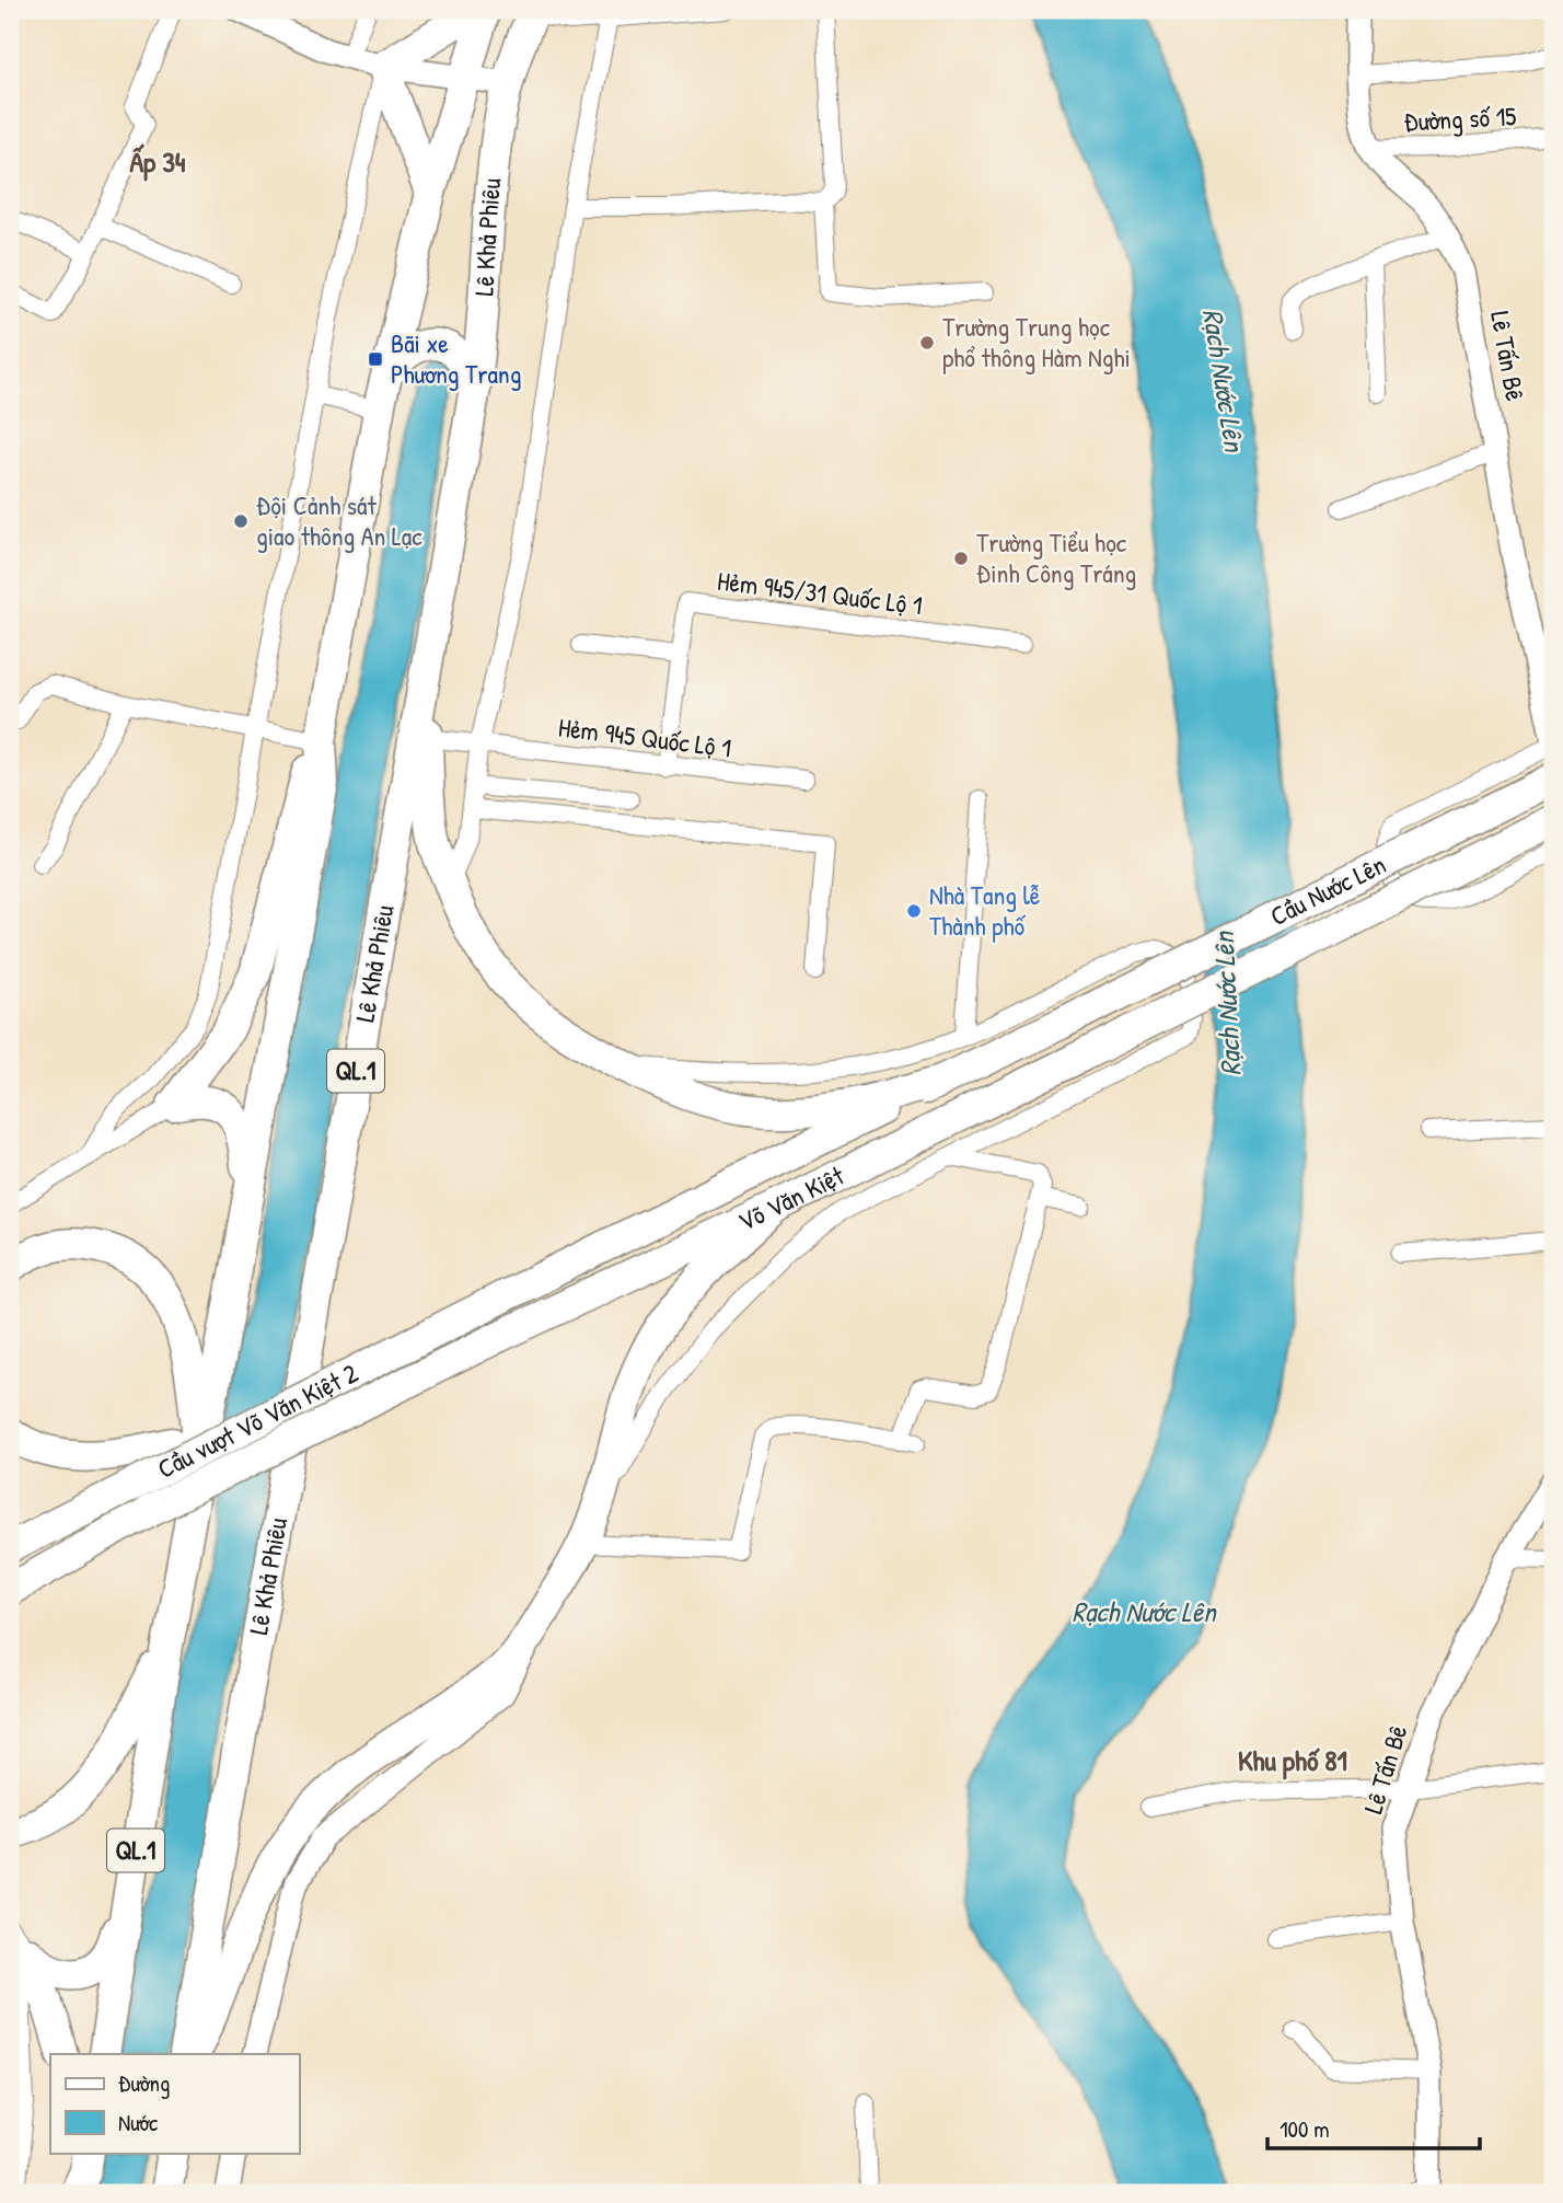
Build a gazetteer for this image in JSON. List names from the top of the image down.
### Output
{
  "streets": {
    "highway": [
      "Lê Khả Phiêu",
      "Cầu Nước Lên",
      "QL.1",
      "Võ Văn Kiệt",
      "Cầu vượt Võ Văn Kiệt 2"
    ],
    "street": [
      "Đường số 15",
      "Lê Tấn Bê",
      "Hẻm 945/31 Quốc Lộ 1",
      "Hẻm 945 Quốc Lộ 1"
    ]
  },
  "crossings": [
    ["Đường số 15", "Lê Tấn Bê"],
    ["Hẻm 945/31 Quốc Lộ 1", "Hẻm 945 Quốc Lộ 1"],
    ["Cầu Nước Lên", "Võ Văn Kiệt"],
    ["Võ Văn Kiệt", "Cầu vượt Võ Văn Kiệt 2"]
  ],
  "districts": ["Ấp 34", "Khu phố 81"],
  "water": ["Rạch Nước Lên"],
  "places": {
    "other": [
      "Trường Trung học phổ thông Hàm Nghi",
      "Đội Cảnh sát giao thông An Lạc",
      "Trường Tiểu học Đinh Công Tráng",
      "Nhà Tang lễ Thành phố"
    ],
    "transit": ["Bãi xe Phương Trang"]
  },
  "legend": ["Đường", "Nước"],
  "scale_bar": "100 m"
}
